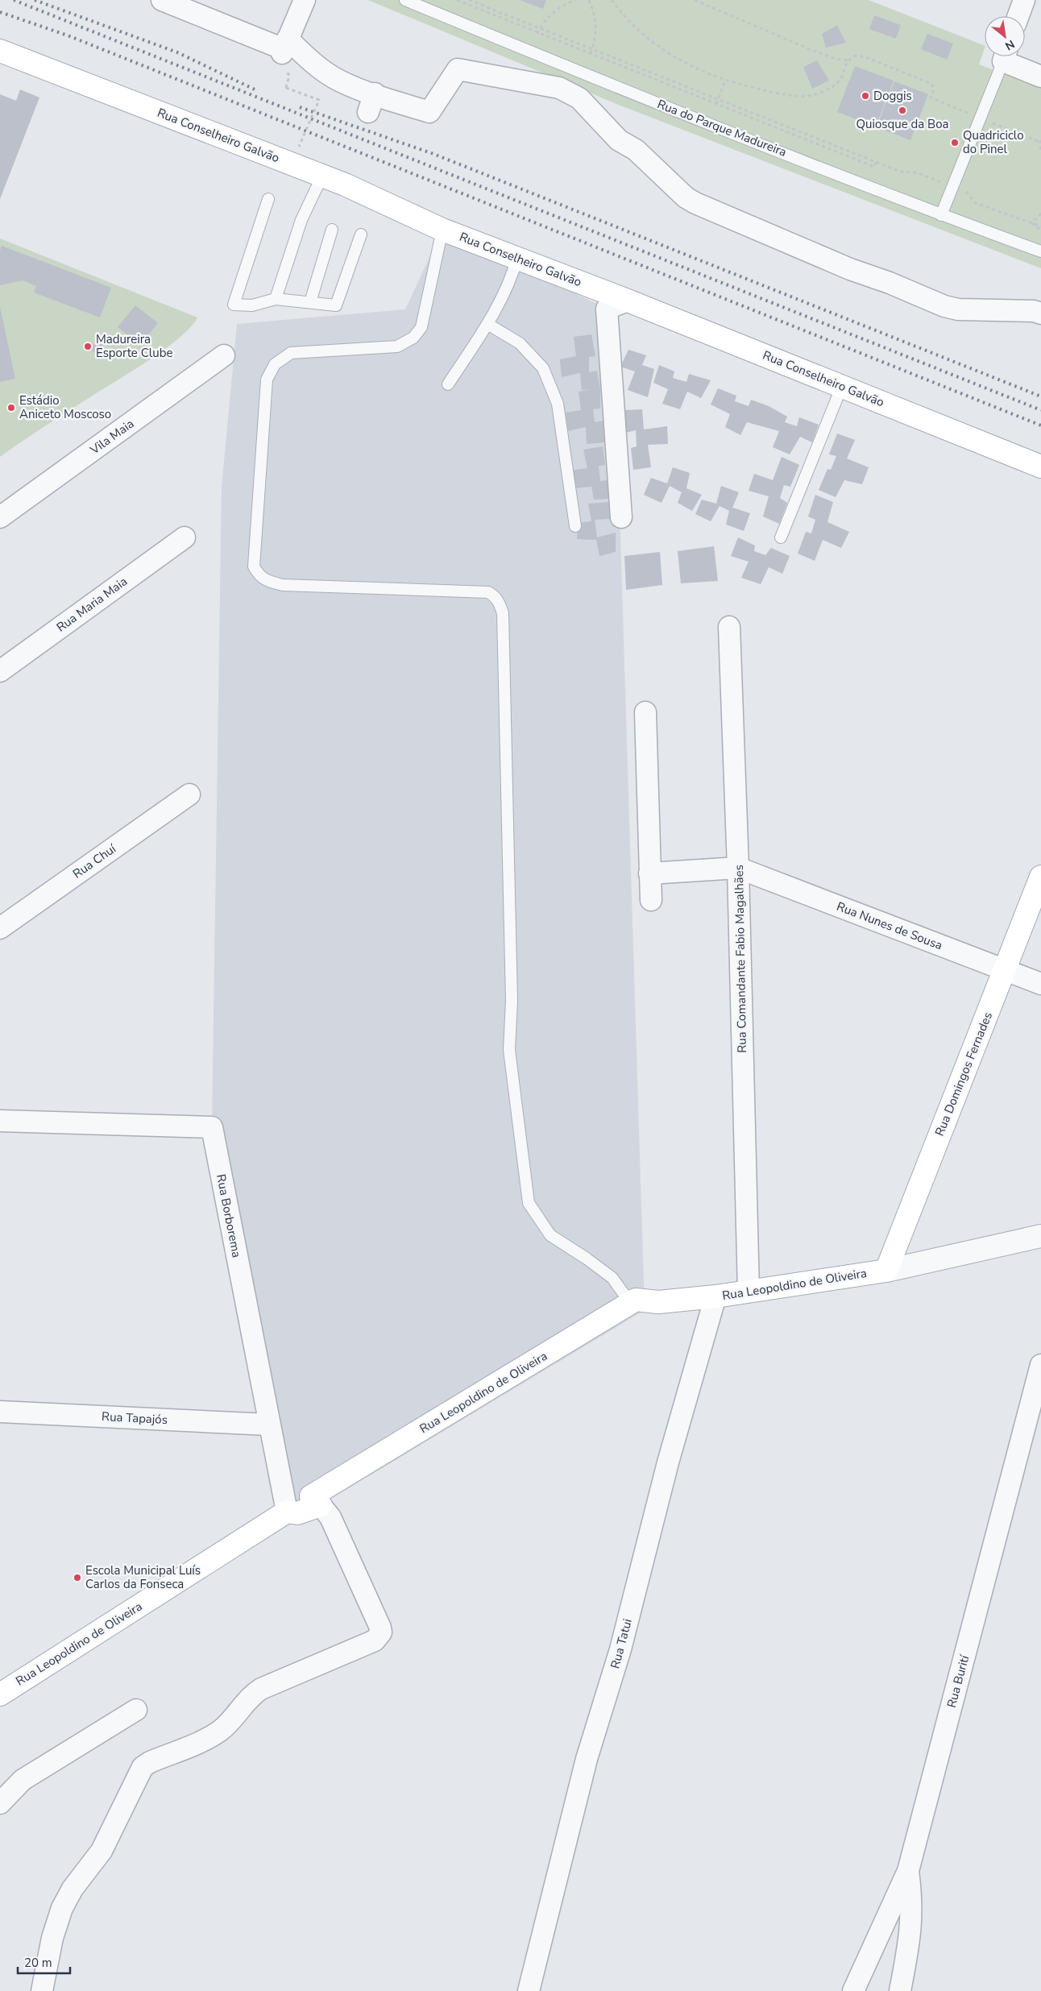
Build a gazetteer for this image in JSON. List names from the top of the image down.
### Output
{
  "streets": {
    "main road": ["Rua Conselheiro Galvão", "Rua Domingos Fernades", "Rua Leopoldino de Oliveira"],
    "street": [
      "Vila Maia",
      "Rua Maria Maia",
      "Rua Chuí",
      "Rua Nunes de Sousa",
      "Rua Comandante Fabio Magalhães",
      "Rua Borborema",
      "Rua Tapajós",
      "Rua Tatui",
      "Rua Burití"
    ],
    "lane": ["Rua do Parque Madureira"]
  },
  "crossings": [
    ["Rua Nunes de Sousa", "Rua Comandante Fabio Magalhães"],
    ["Rua Nunes de Sousa", "Rua Domingos Fernades"],
    ["Rua Comandante Fabio Magalhães", "Rua Leopoldino de Oliveira"],
    ["Rua Domingos Fernades", "Rua Leopoldino de Oliveira"],
    ["Rua Borborema", "Rua Leopoldino de Oliveira"],
    ["Rua Borborema", "Rua Tapajós"],
    ["Rua Leopoldino de Oliveira", "Rua Tatui"]
  ],
  "places": [
    "Doggis",
    "Quiosque da Boa",
    "Quadriciclo do Pinel",
    "Madureira Esporte Clube",
    "Estádio Aniceto Moscoso",
    "Escola Municipal Luís Carlos da Fonseca"
  ],
  "scale_bar": "20 m",
  "north": "bottom right"
}
